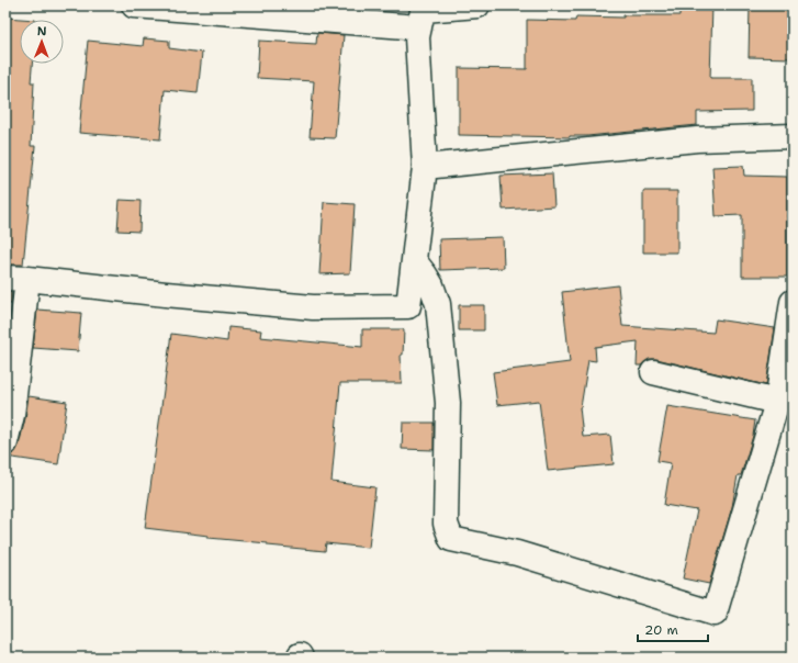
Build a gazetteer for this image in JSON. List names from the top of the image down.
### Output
{
  "scale_bar": "20 m",
  "north": "top"
}
